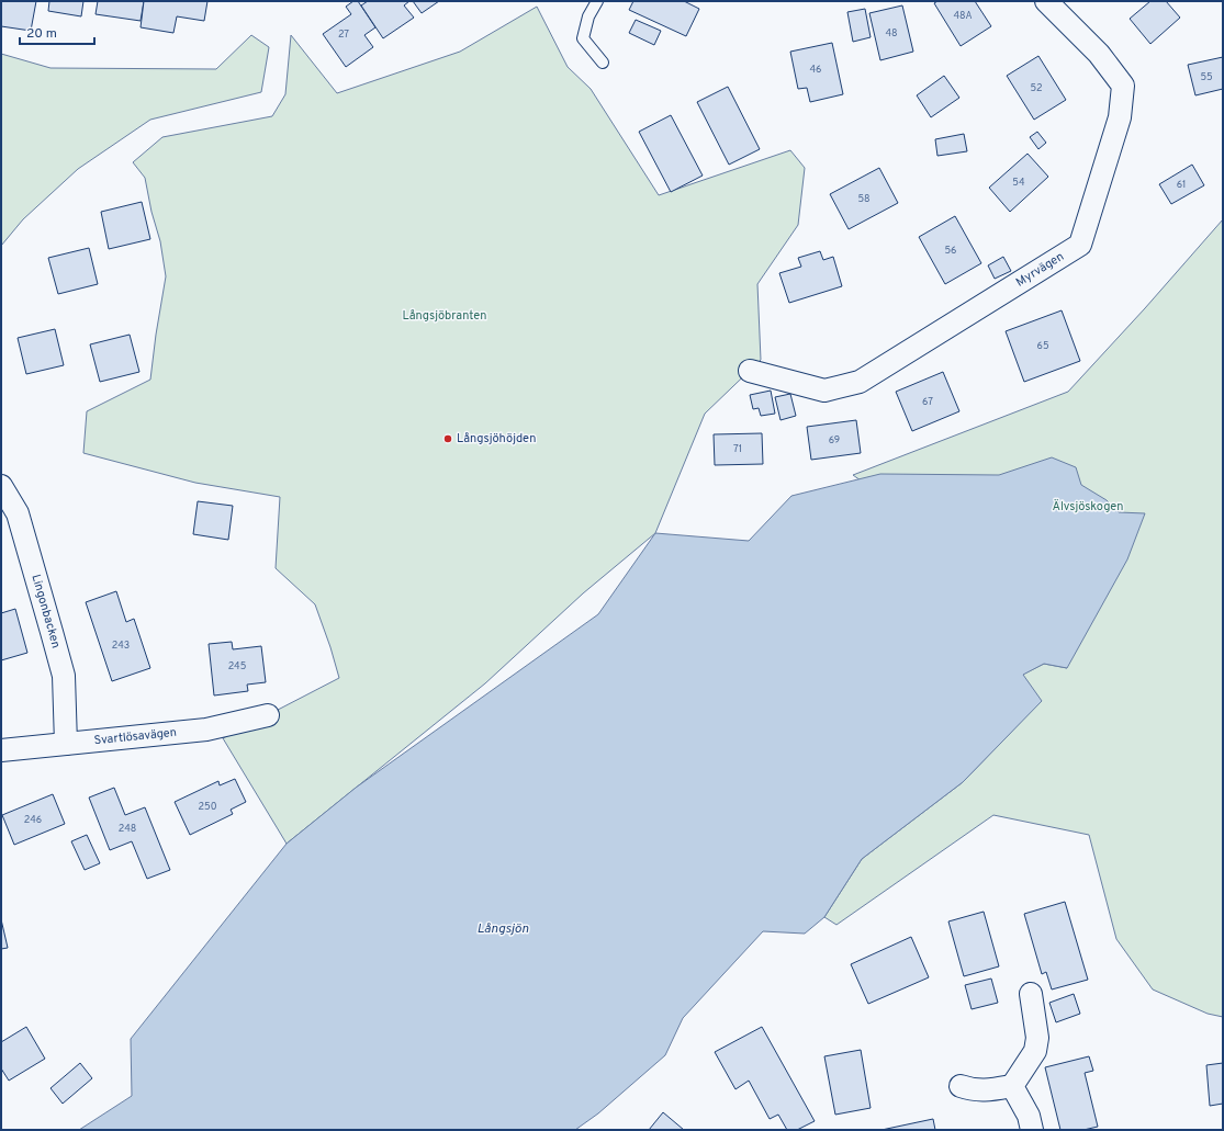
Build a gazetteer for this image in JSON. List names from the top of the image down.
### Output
{
  "streets": {
    "street": ["Myrvägen", "Lingonbacken", "Svartlösavägen"]
  },
  "crossings": [
    ["Lingonbacken", "Svartlösavägen"]
  ],
  "water": ["Långsjön"],
  "parks": ["Långsjöbranten", "Älvsjöskogen"],
  "places": ["Långsjöhöjden"],
  "house_numbers": [
    "48A",
    "48",
    "27",
    "46",
    "55",
    "52",
    "54",
    "61",
    "58",
    "56",
    "65",
    "67",
    "69",
    "71",
    "243",
    "245",
    "250",
    "246",
    "248"
  ],
  "scale_bar": "20 m"
}
